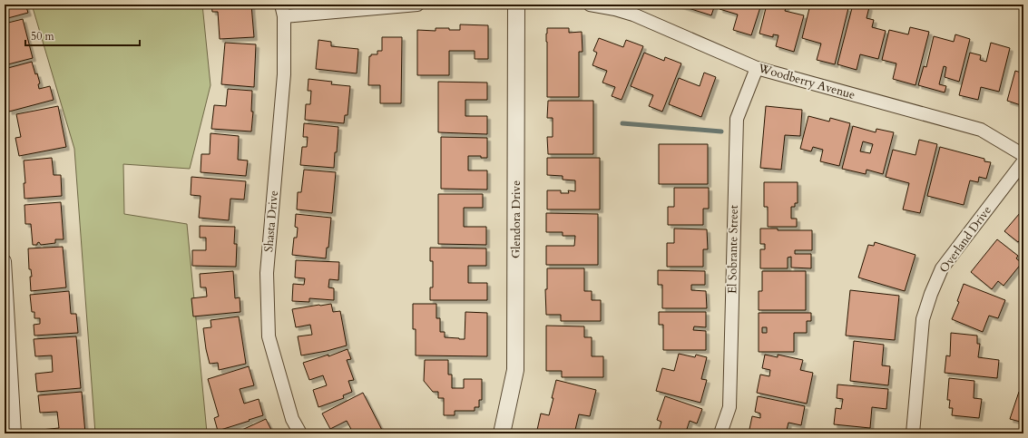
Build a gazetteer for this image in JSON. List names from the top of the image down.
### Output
{
  "streets": {
    "street": [
      "Woodberry Avenue",
      "Glendora Drive",
      "Shasta Drive",
      "Overland Drive",
      "El Sobrante Street"
    ]
  },
  "crossings": [
    ["Woodberry Avenue", "El Sobrante Street"]
  ],
  "scale_bar": "50 m"
}
